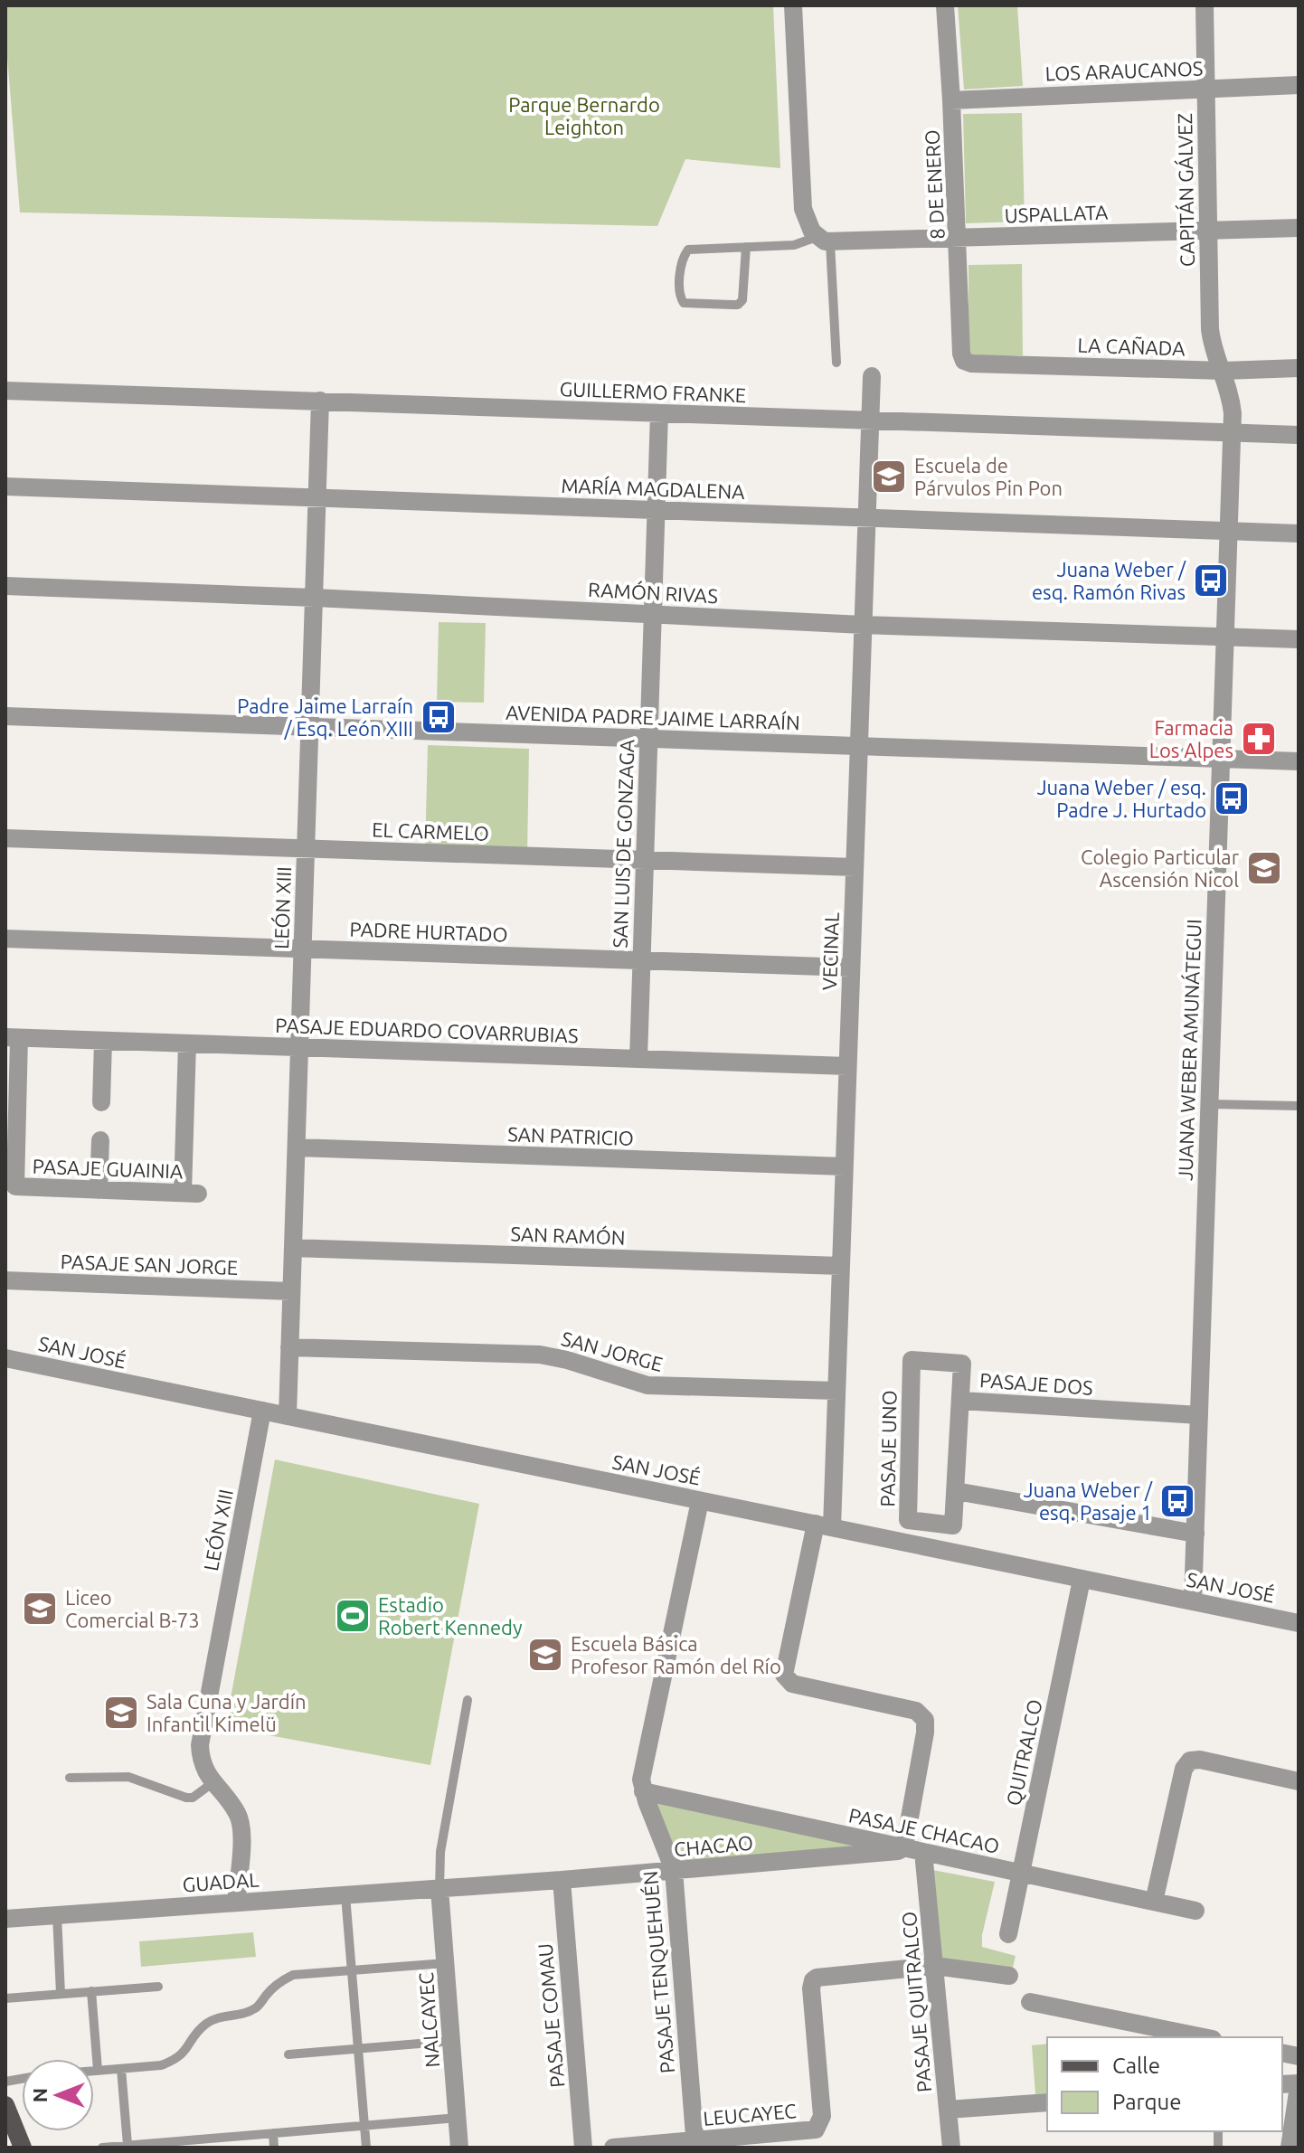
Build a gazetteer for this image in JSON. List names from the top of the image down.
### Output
{
  "streets": {
    "street": [
      "LOS ARAUCANOS",
      "8 DE ENERO",
      "CAPITÁN GÁLVEZ",
      "USPALLATA",
      "LA CAÑADA",
      "GUILLERMO FRANKE",
      "MARÍA MAGDALENA",
      "RAMÓN RIVAS",
      "AVENIDA PADRE JAIME LARRAÍN",
      "EL CARMELO",
      "SAN LUIS DE GONZAGA",
      "LEÓN XIII",
      "PADRE HURTADO",
      "VECINAL",
      "PASAJE EDUARDO COVARRUBIAS",
      "JUANA WEBER AMUNÁTEGUI",
      "SAN PATRICIO",
      "PASAJE GUAINIA",
      "SAN RAMÓN",
      "PASAJE SAN JORGE",
      "SAN JORGE",
      "SAN JOSÉ",
      "PASAJE DOS",
      "PASAJE UNO",
      "QUITRALCO",
      "PASAJE CHACAO",
      "CHACAO",
      "GUADAL",
      "PASAJE TENQUEHUÉN",
      "PASAJE QUITRALCO",
      "PASAJE COMAU",
      "NALCAYEC",
      "LEUCAYEC"
    ]
  },
  "crossings": [
    ["LOS ARAUCANOS", "8 DE ENERO"],
    ["LOS ARAUCANOS", "CAPITÁN GÁLVEZ"],
    ["8 DE ENERO", "USPALLATA"],
    ["8 DE ENERO", "LA CAÑADA"],
    ["CAPITÁN GÁLVEZ", "USPALLATA"],
    ["CAPITÁN GÁLVEZ", "LA CAÑADA"],
    ["CAPITÁN GÁLVEZ", "JUANA WEBER AMUNÁTEGUI"],
    ["LA CAÑADA", "JUANA WEBER AMUNÁTEGUI"],
    ["GUILLERMO FRANKE", "SAN LUIS DE GONZAGA"],
    ["GUILLERMO FRANKE", "LEÓN XIII"],
    ["GUILLERMO FRANKE", "VECINAL"],
    ["GUILLERMO FRANKE", "JUANA WEBER AMUNÁTEGUI"],
    ["MARÍA MAGDALENA", "SAN LUIS DE GONZAGA"],
    ["MARÍA MAGDALENA", "LEÓN XIII"],
    ["MARÍA MAGDALENA", "VECINAL"],
    ["MARÍA MAGDALENA", "JUANA WEBER AMUNÁTEGUI"],
    ["RAMÓN RIVAS", "SAN LUIS DE GONZAGA"],
    ["RAMÓN RIVAS", "LEÓN XIII"],
    ["RAMÓN RIVAS", "VECINAL"],
    ["RAMÓN RIVAS", "JUANA WEBER AMUNÁTEGUI"],
    ["AVENIDA PADRE JAIME LARRAÍN", "SAN LUIS DE GONZAGA"],
    ["AVENIDA PADRE JAIME LARRAÍN", "LEÓN XIII"],
    ["AVENIDA PADRE JAIME LARRAÍN", "VECINAL"],
    ["AVENIDA PADRE JAIME LARRAÍN", "JUANA WEBER AMUNÁTEGUI"],
    ["EL CARMELO", "SAN LUIS DE GONZAGA"],
    ["EL CARMELO", "LEÓN XIII"],
    ["EL CARMELO", "VECINAL"],
    ["SAN LUIS DE GONZAGA", "PADRE HURTADO"],
    ["SAN LUIS DE GONZAGA", "PASAJE EDUARDO COVARRUBIAS"],
    ["LEÓN XIII", "PADRE HURTADO"],
    ["LEÓN XIII", "PASAJE EDUARDO COVARRUBIAS"],
    ["LEÓN XIII", "SAN PATRICIO"],
    ["LEÓN XIII", "SAN RAMÓN"],
    ["LEÓN XIII", "PASAJE SAN JORGE"],
    ["LEÓN XIII", "SAN JORGE"],
    ["LEÓN XIII", "SAN JOSÉ"],
    ["LEÓN XIII", "GUADAL"],
    ["PADRE HURTADO", "VECINAL"],
    ["VECINAL", "PASAJE EDUARDO COVARRUBIAS"],
    ["VECINAL", "SAN PATRICIO"],
    ["VECINAL", "SAN RAMÓN"],
    ["VECINAL", "SAN JORGE"],
    ["VECINAL", "SAN JOSÉ"],
    ["VECINAL", "PASAJE CHACAO"],
    ["VECINAL", "CHACAO"],
    ["PASAJE EDUARDO COVARRUBIAS", "PASAJE GUAINIA"],
    ["JUANA WEBER AMUNÁTEGUI", "SAN JOSÉ"],
    ["JUANA WEBER AMUNÁTEGUI", "PASAJE DOS"],
    ["SAN JOSÉ", "QUITRALCO"],
    ["SAN JOSÉ", "PASAJE TENQUEHUÉN"],
    ["PASAJE DOS", "PASAJE UNO"],
    ["QUITRALCO", "PASAJE CHACAO"],
    ["PASAJE CHACAO", "CHACAO"],
    ["PASAJE CHACAO", "PASAJE TENQUEHUÉN"],
    ["PASAJE CHACAO", "PASAJE QUITRALCO"],
    ["CHACAO", "GUADAL"],
    ["CHACAO", "PASAJE TENQUEHUÉN"],
    ["CHACAO", "PASAJE COMAU"],
    ["CHACAO", "NALCAYEC"],
    ["GUADAL", "NALCAYEC"],
    ["PASAJE TENQUEHUÉN", "LEUCAYEC"],
    ["PASAJE QUITRALCO", "LEUCAYEC"]
  ],
  "parks": ["Parque Bernardo Leighton"],
  "places": {
    "school or university": [
      "Escuela de Párvulos Pin Pon",
      "Colegio Particular Ascensión Nicol",
      "Liceo Comercial B-73",
      "Escuela Básica Profesor Ramón del Río",
      "Sala Cuna y Jardín Infantil Kimelü"
    ],
    "bus stop": [
      "Juana Weber / esq. Ramón Rivas",
      "Padre Jaime Larraín / Esq. León XIII",
      "Juana Weber / esq. Padre J. Hurtado",
      "Juana Weber / esq. Pasaje 1"
    ],
    "pharmacy": ["Farmacia Los Alpes"],
    "sports": ["Estadio Robert Kennedy"]
  },
  "legend": ["Calle", "Parque"],
  "north": "left"
}
